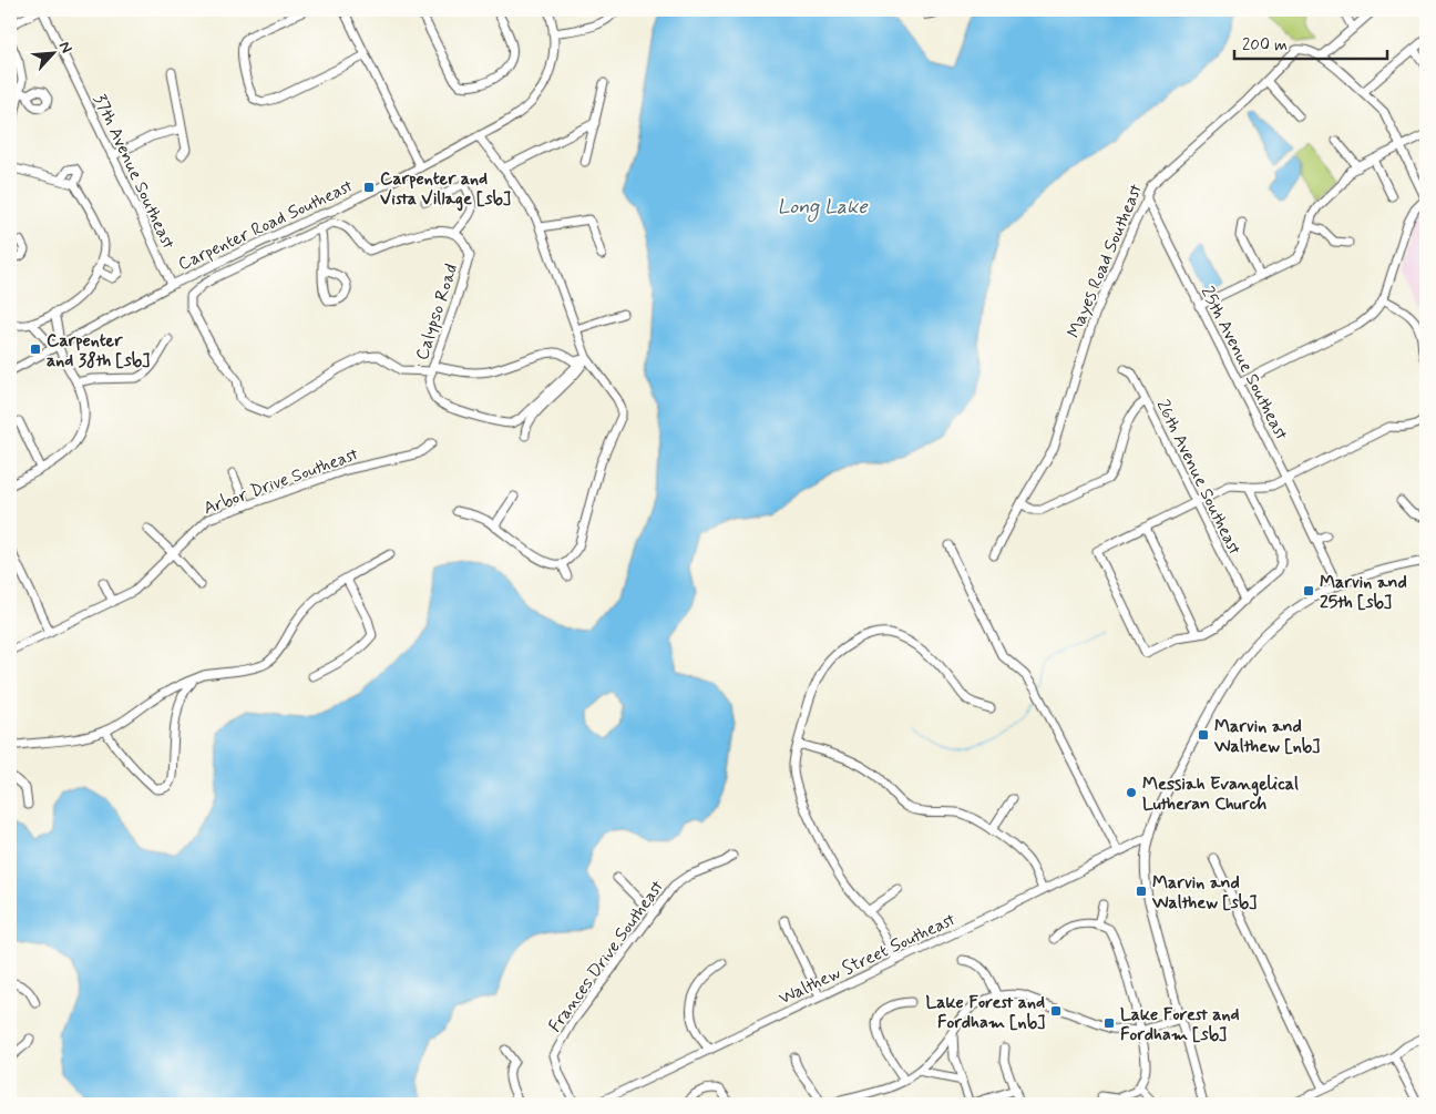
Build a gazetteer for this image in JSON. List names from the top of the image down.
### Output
{
  "streets": {
    "street": [
      "37th Avenue Southeast",
      "Carpenter Road Southeast",
      "Mayes Road Southeast",
      "Calypso Road",
      "25th Avenue Southeast",
      "26th Avenue Southeast",
      "Arbor Drive Southeast",
      "Frances Drive Southeast",
      "Walthew Street Southeast"
    ]
  },
  "crossings": [
    ["37th Avenue Southeast", "Carpenter Road Southeast"],
    ["Mayes Road Southeast", "25th Avenue Southeast"]
  ],
  "water": ["Long Lake"],
  "places": {
    "transit": [
      "Carpenter and Vista Village [sb]",
      "Carpenter and 38th [sb]",
      "Marvin and 25th [sb]",
      "Marvin and Walthew [nb]",
      "Marvin and Walthew [sb]",
      "Lake Forest and Fordham [nb]",
      "Lake Forest and Fordham [sb]"
    ],
    "other": ["Messiah Evangelical Lutheran Church"]
  },
  "scale_bar": "200 m",
  "north": "top right"
}
